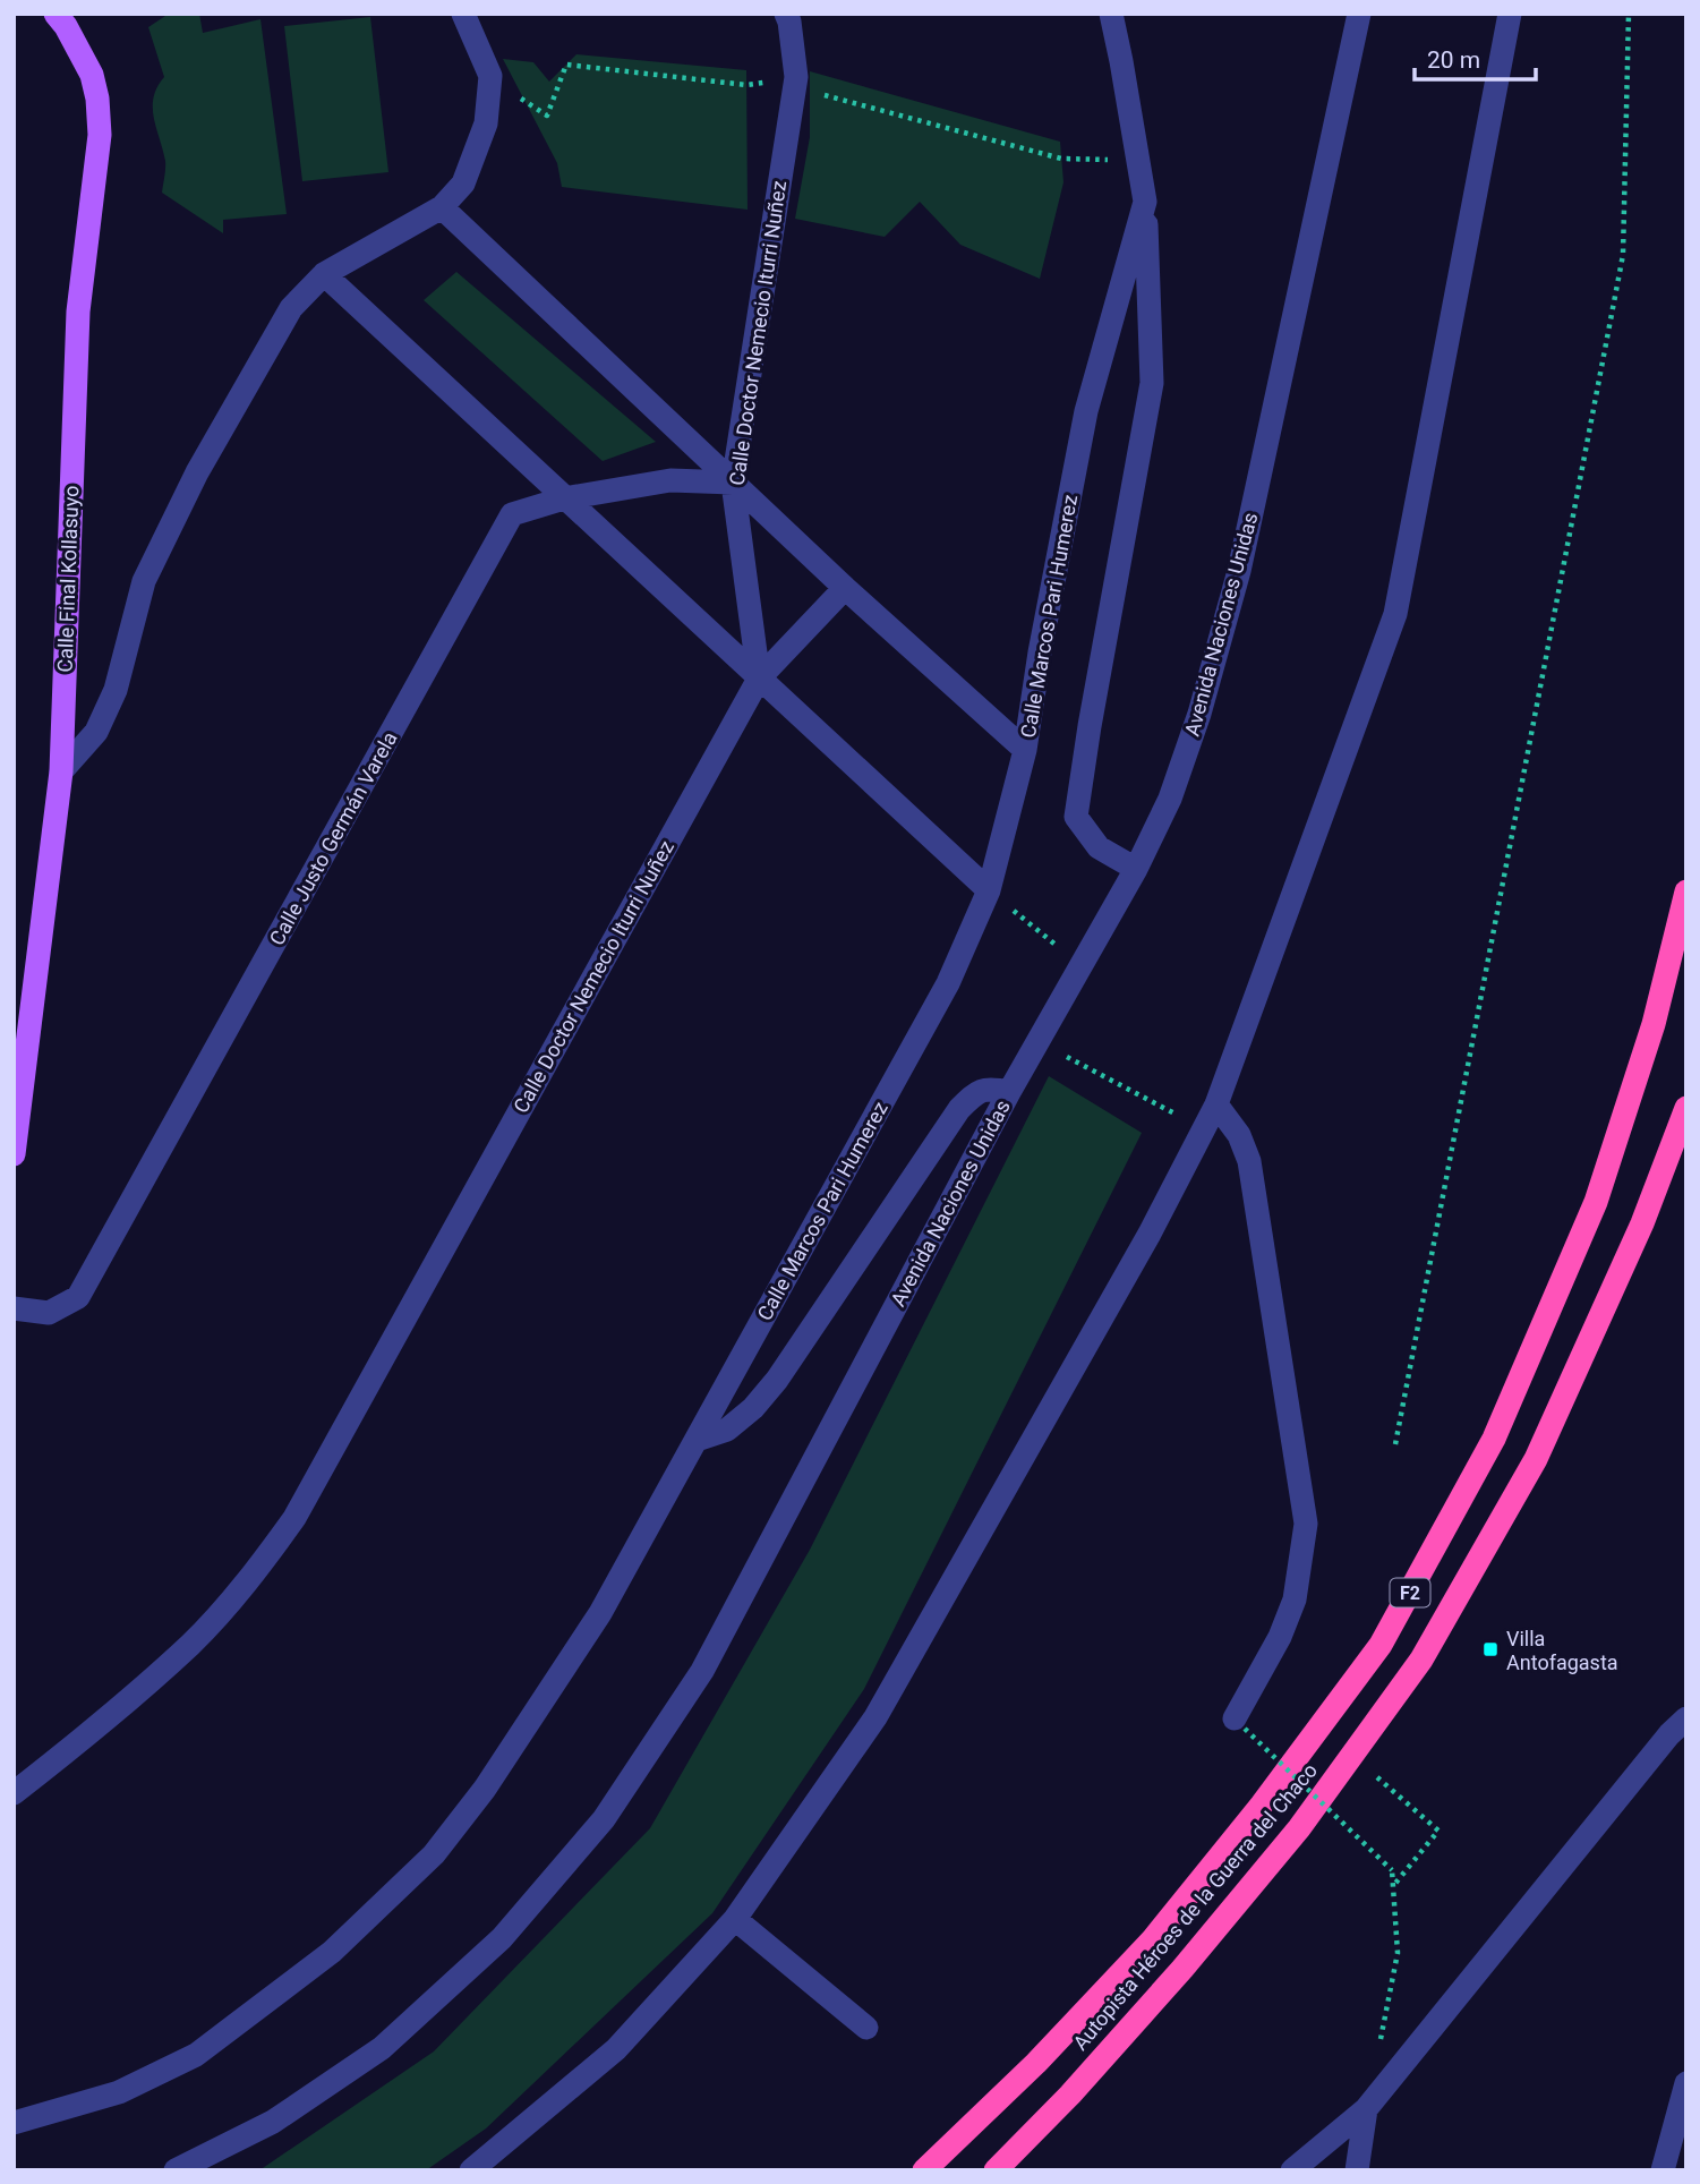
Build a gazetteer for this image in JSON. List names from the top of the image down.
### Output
{
  "streets": {
    "highway": ["F2", "Autopista Héroes de la Guerra del Chaco"],
    "main road": ["Calle Final Kollasuyo"],
    "street": [
      "Calle Doctor Nemecio Iturri Nuñez",
      "Calle Marcos Pari Humerez",
      "Avenida Naciones Unidas",
      "Calle Justo Germán Varela"
    ]
  },
  "crossings": [
    ["Calle Doctor Nemecio Iturri Nuñez", "Calle Justo Germán Varela"]
  ],
  "places": {
    "transit": ["Villa Antofagasta"]
  },
  "scale_bar": "20 m"
}
